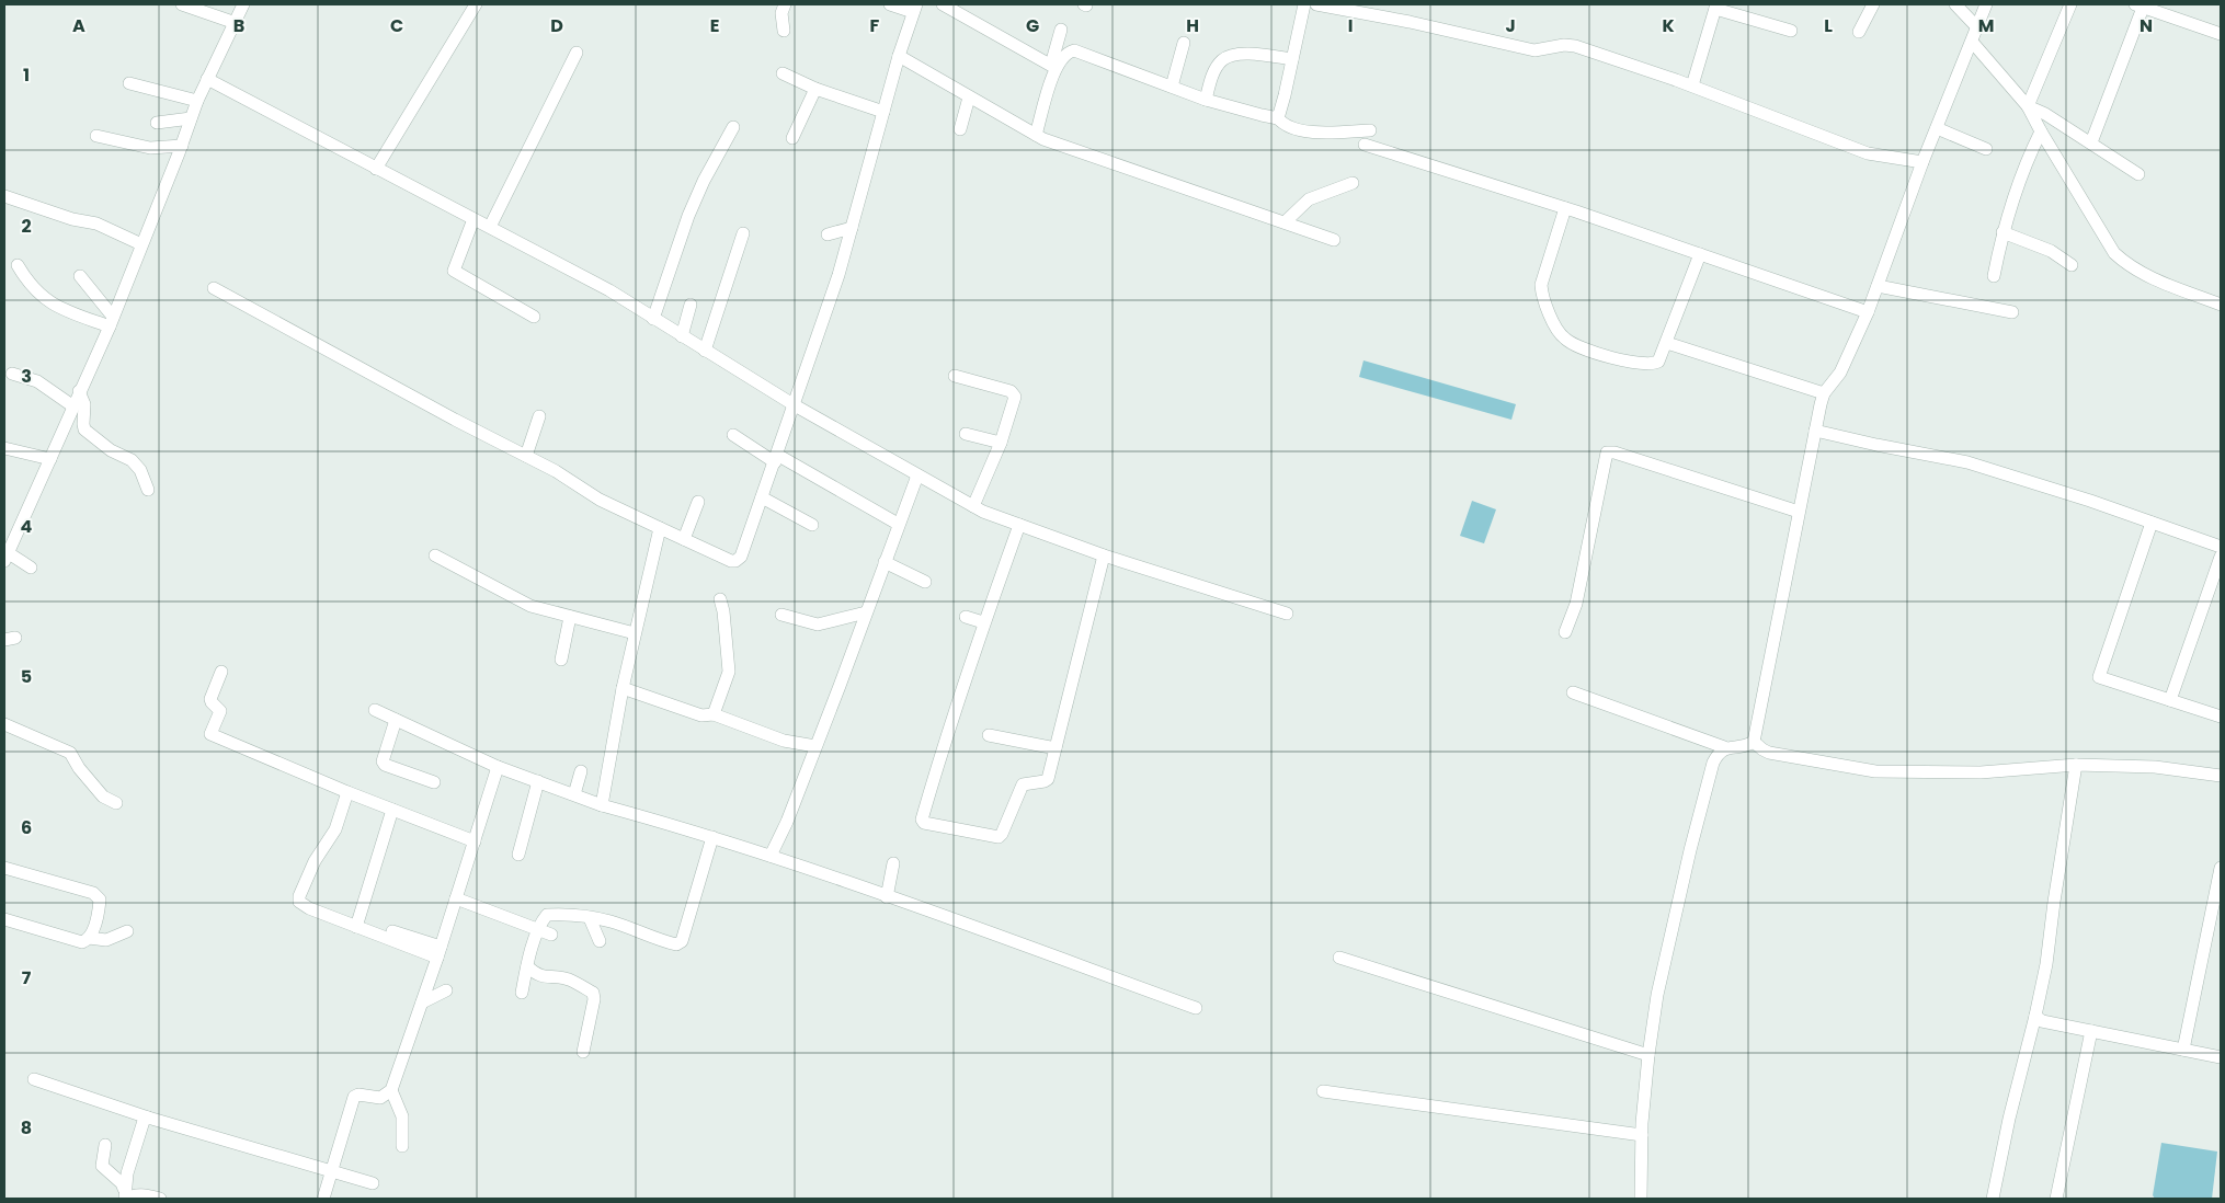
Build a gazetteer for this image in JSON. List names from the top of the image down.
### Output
{
  "grid": {
    "columns": [
      "A",
      "B",
      "C",
      "D",
      "E",
      "F",
      "G",
      "H",
      "I",
      "J",
      "K",
      "L",
      "M",
      "N"
    ],
    "rows": [
      "1",
      "2",
      "3",
      "4",
      "5",
      "6",
      "7",
      "8"
    ]
  }
}
